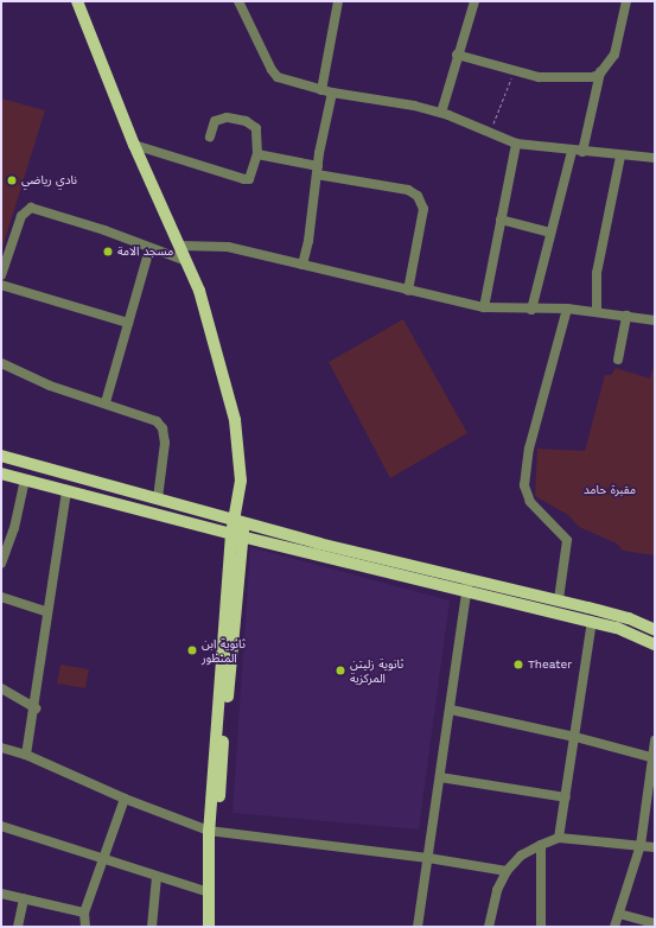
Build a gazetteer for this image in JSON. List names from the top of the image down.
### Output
{
  "parks": ["مقبرة حامد"],
  "places": [
    "نادي رياضي",
    "مسجد الامة",
    "ثانوية ابن المنظور",
    "Theater",
    "ثانوية زليتن المركزية"
  ]
}
